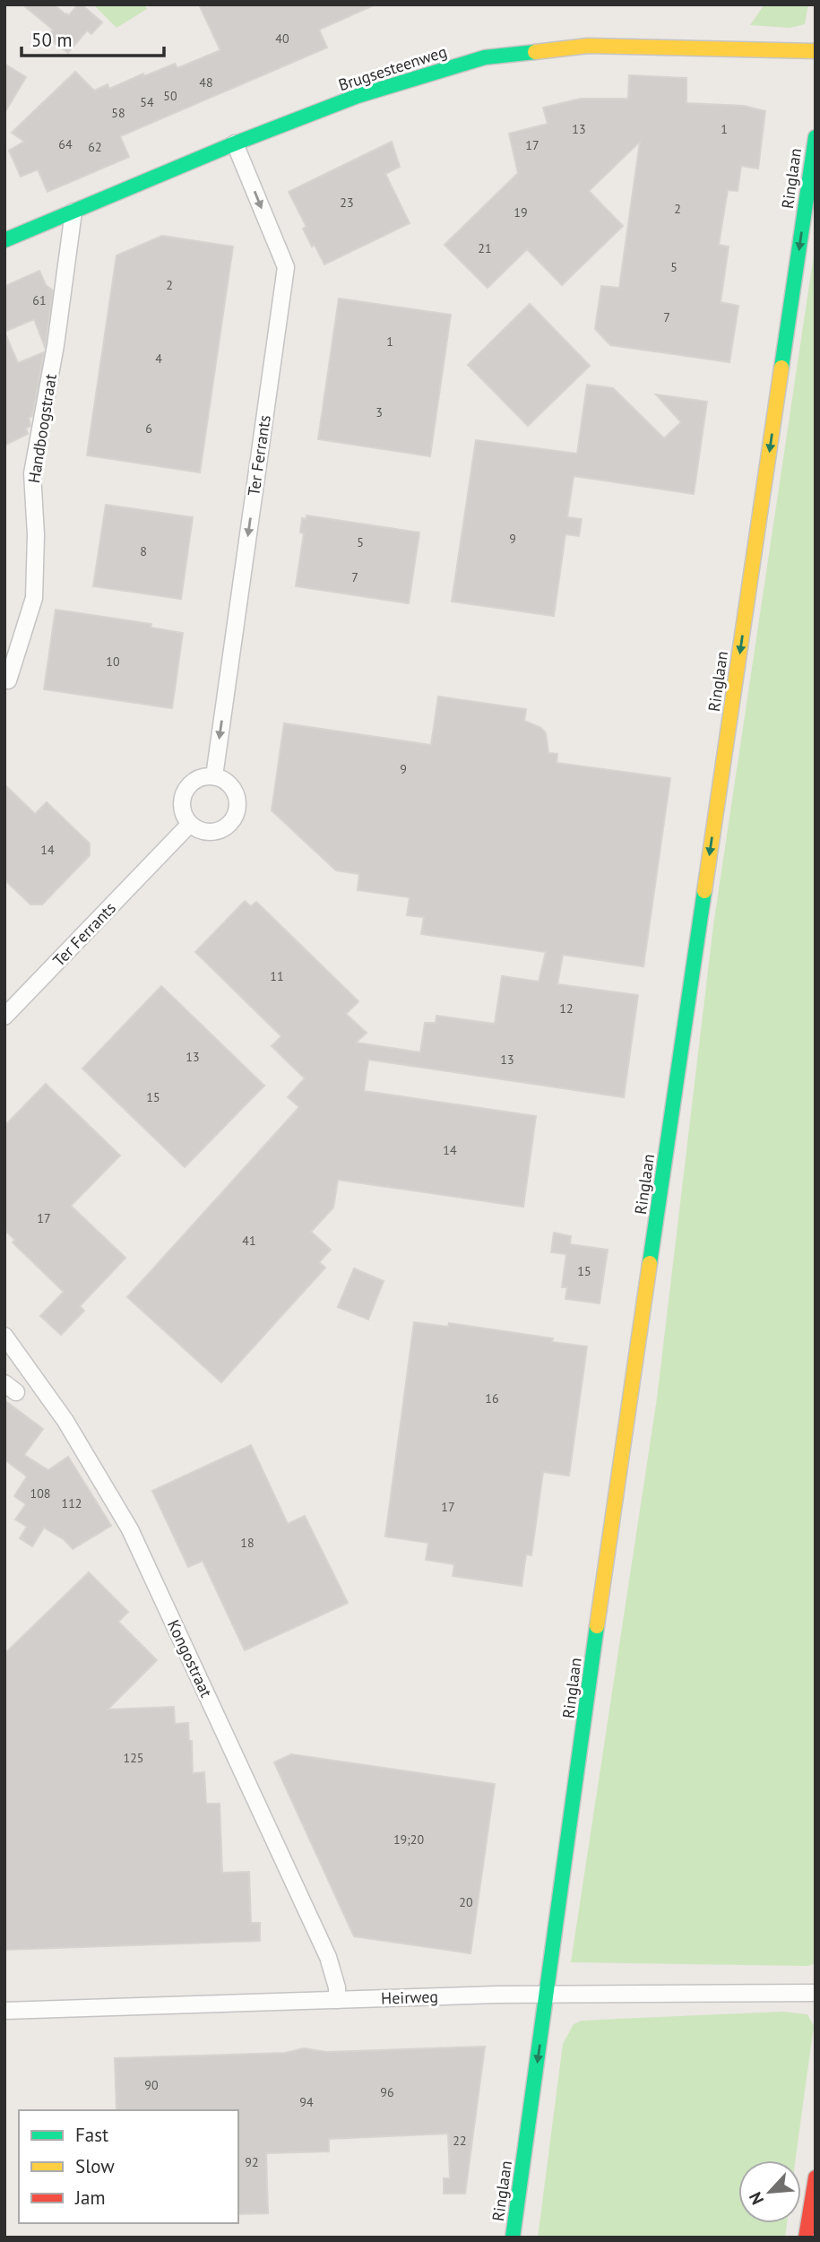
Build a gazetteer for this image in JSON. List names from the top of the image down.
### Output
{
  "streets": {
    "main road": ["Brugsesteenweg", "Ringlaan"],
    "street": [
      "Handboogstraat",
      "Ter Ferrants",
      "Kongostraat",
      "Heirweg"
    ]
  },
  "crossings": [
    ["Brugsesteenweg", "Handboogstraat"],
    ["Brugsesteenweg", "Ter Ferrants"],
    ["Ringlaan", "Heirweg"],
    ["Kongostraat", "Heirweg"]
  ],
  "one_way": ["Ringlaan", "Ter Ferrants"],
  "house_numbers": [
    "40",
    "48",
    "50",
    "54",
    "58",
    "13",
    "1",
    "64",
    "17",
    "62",
    "23",
    "2",
    "19",
    "21",
    "5",
    "2",
    "61",
    "7",
    "1",
    "4",
    "3",
    "6",
    "9",
    "5",
    "8",
    "7",
    "10",
    "9",
    "14",
    "11",
    "12",
    "13",
    "13",
    "15",
    "14",
    "17",
    "41",
    "15",
    "16",
    "108",
    "112",
    "17",
    "18",
    "125",
    "19;20",
    "20",
    "90",
    "96",
    "94",
    "22",
    "92"
  ],
  "legend": ["Fast", "Slow", "Jam"],
  "scale_bar": "50 m",
  "north": "bottom left"
}
